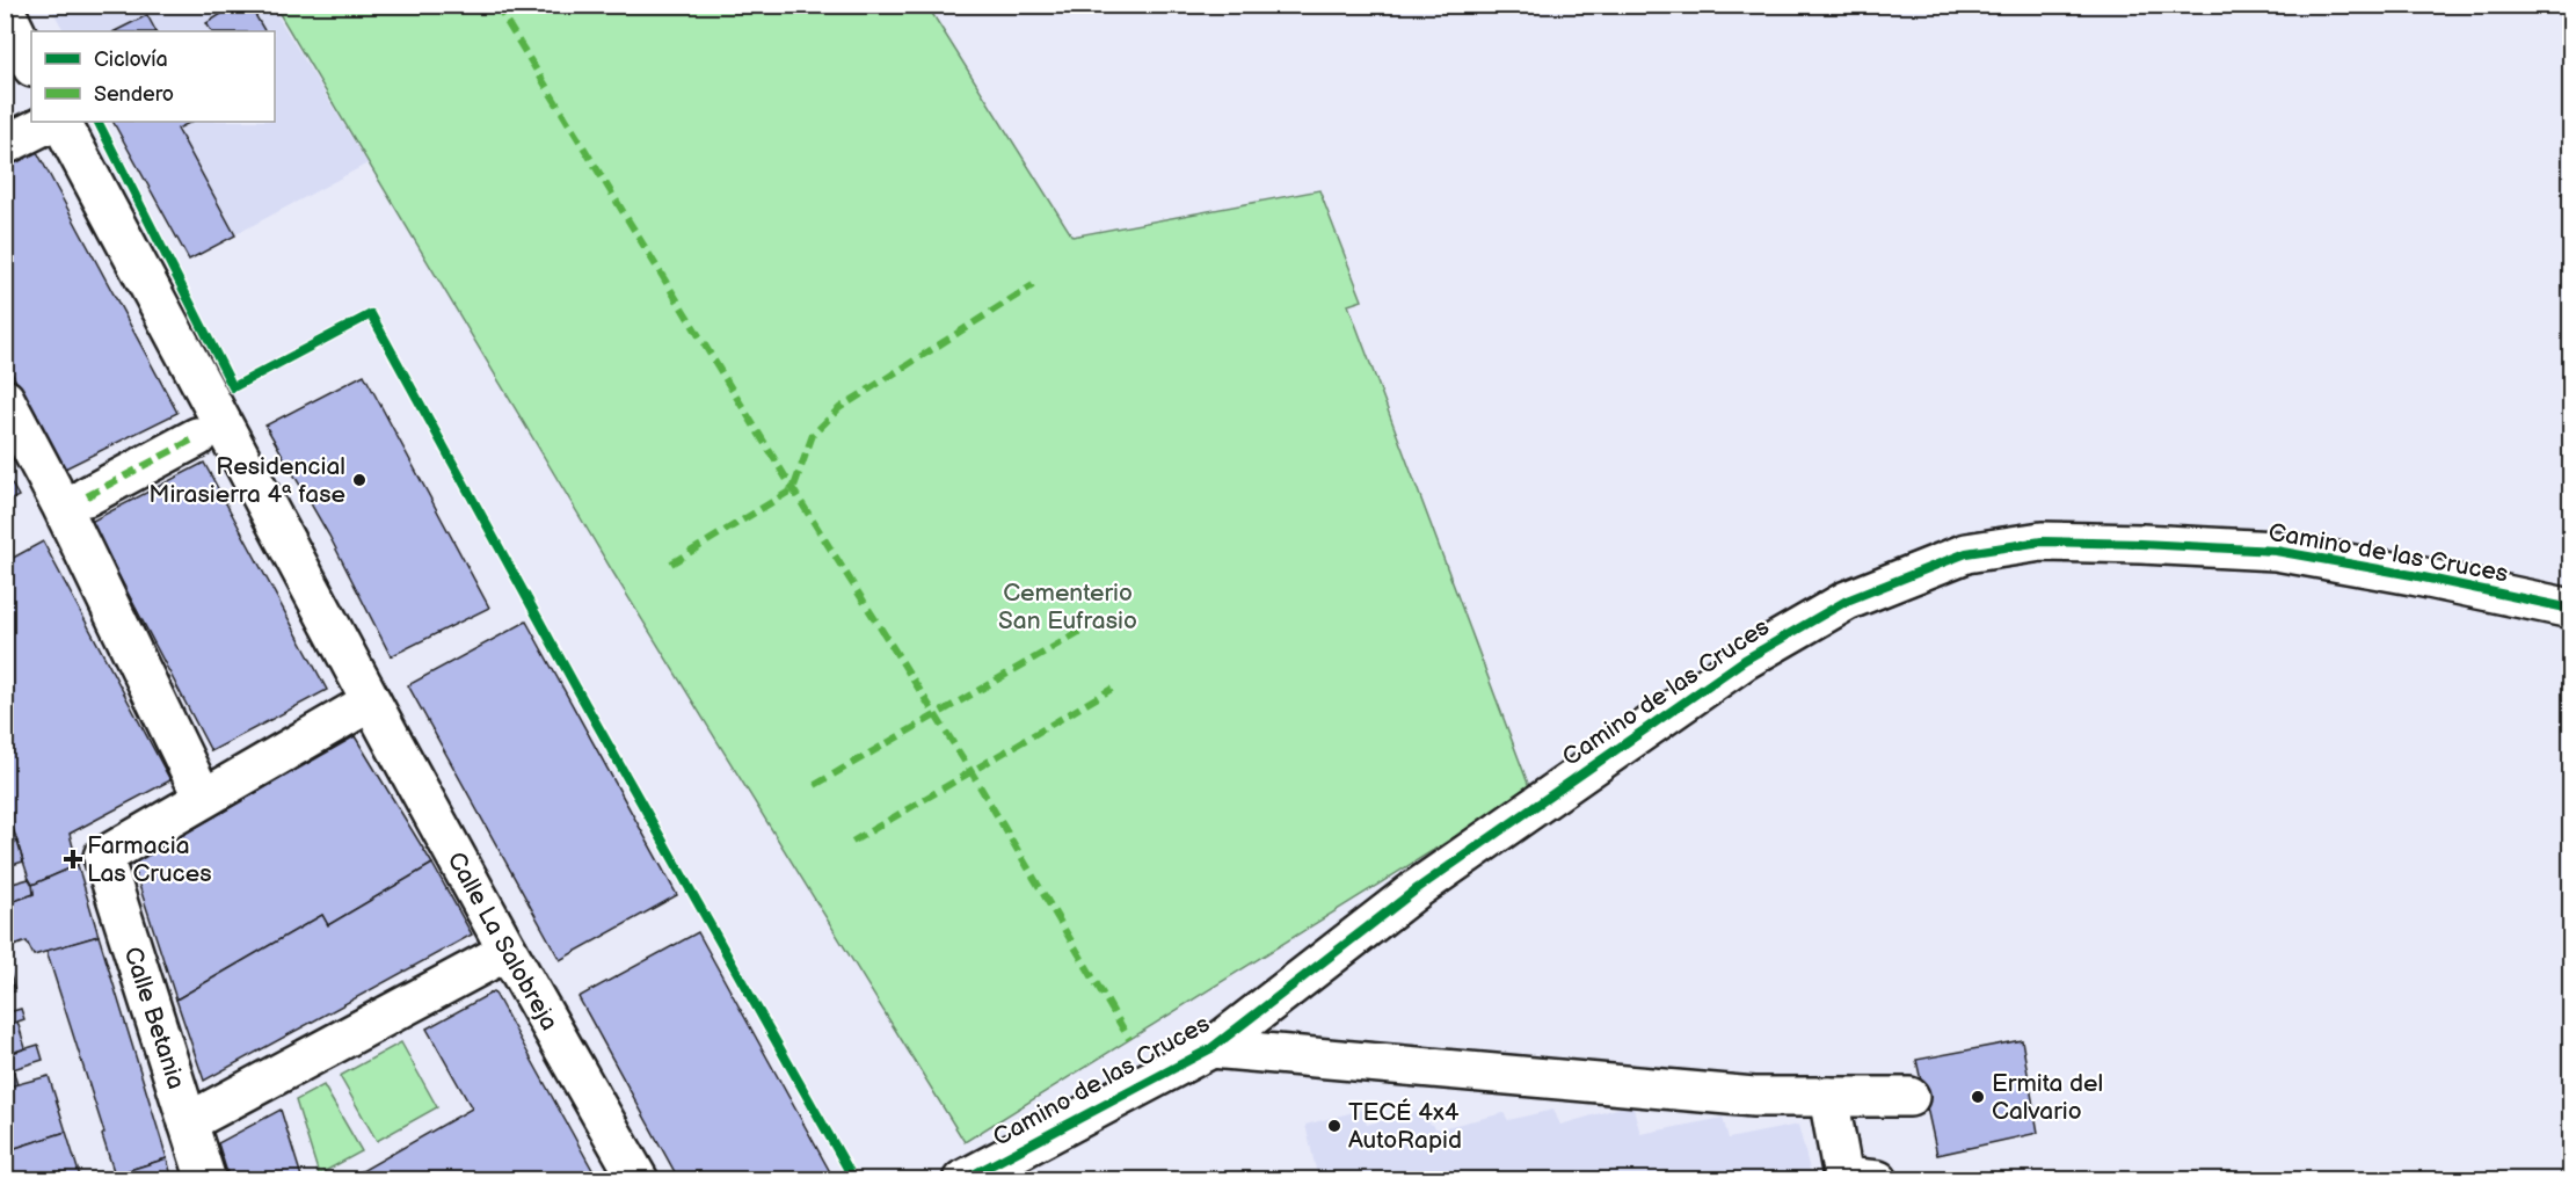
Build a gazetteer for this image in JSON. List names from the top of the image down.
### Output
{
  "streets": {
    "street": ["Camino de las Cruces", "Calle La Salobreja", "Calle Betania"]
  },
  "parks": ["Cementerio San Eufrasio"],
  "places": {
    "other": ["Residencial Mirasierra 4ª fase", "Ermita del Calvario", "TECÉ 4x4 AutoRapid"],
    "health": ["Farmacia Las Cruces"]
  },
  "legend": ["Ciclovía", "Sendero"]
}
